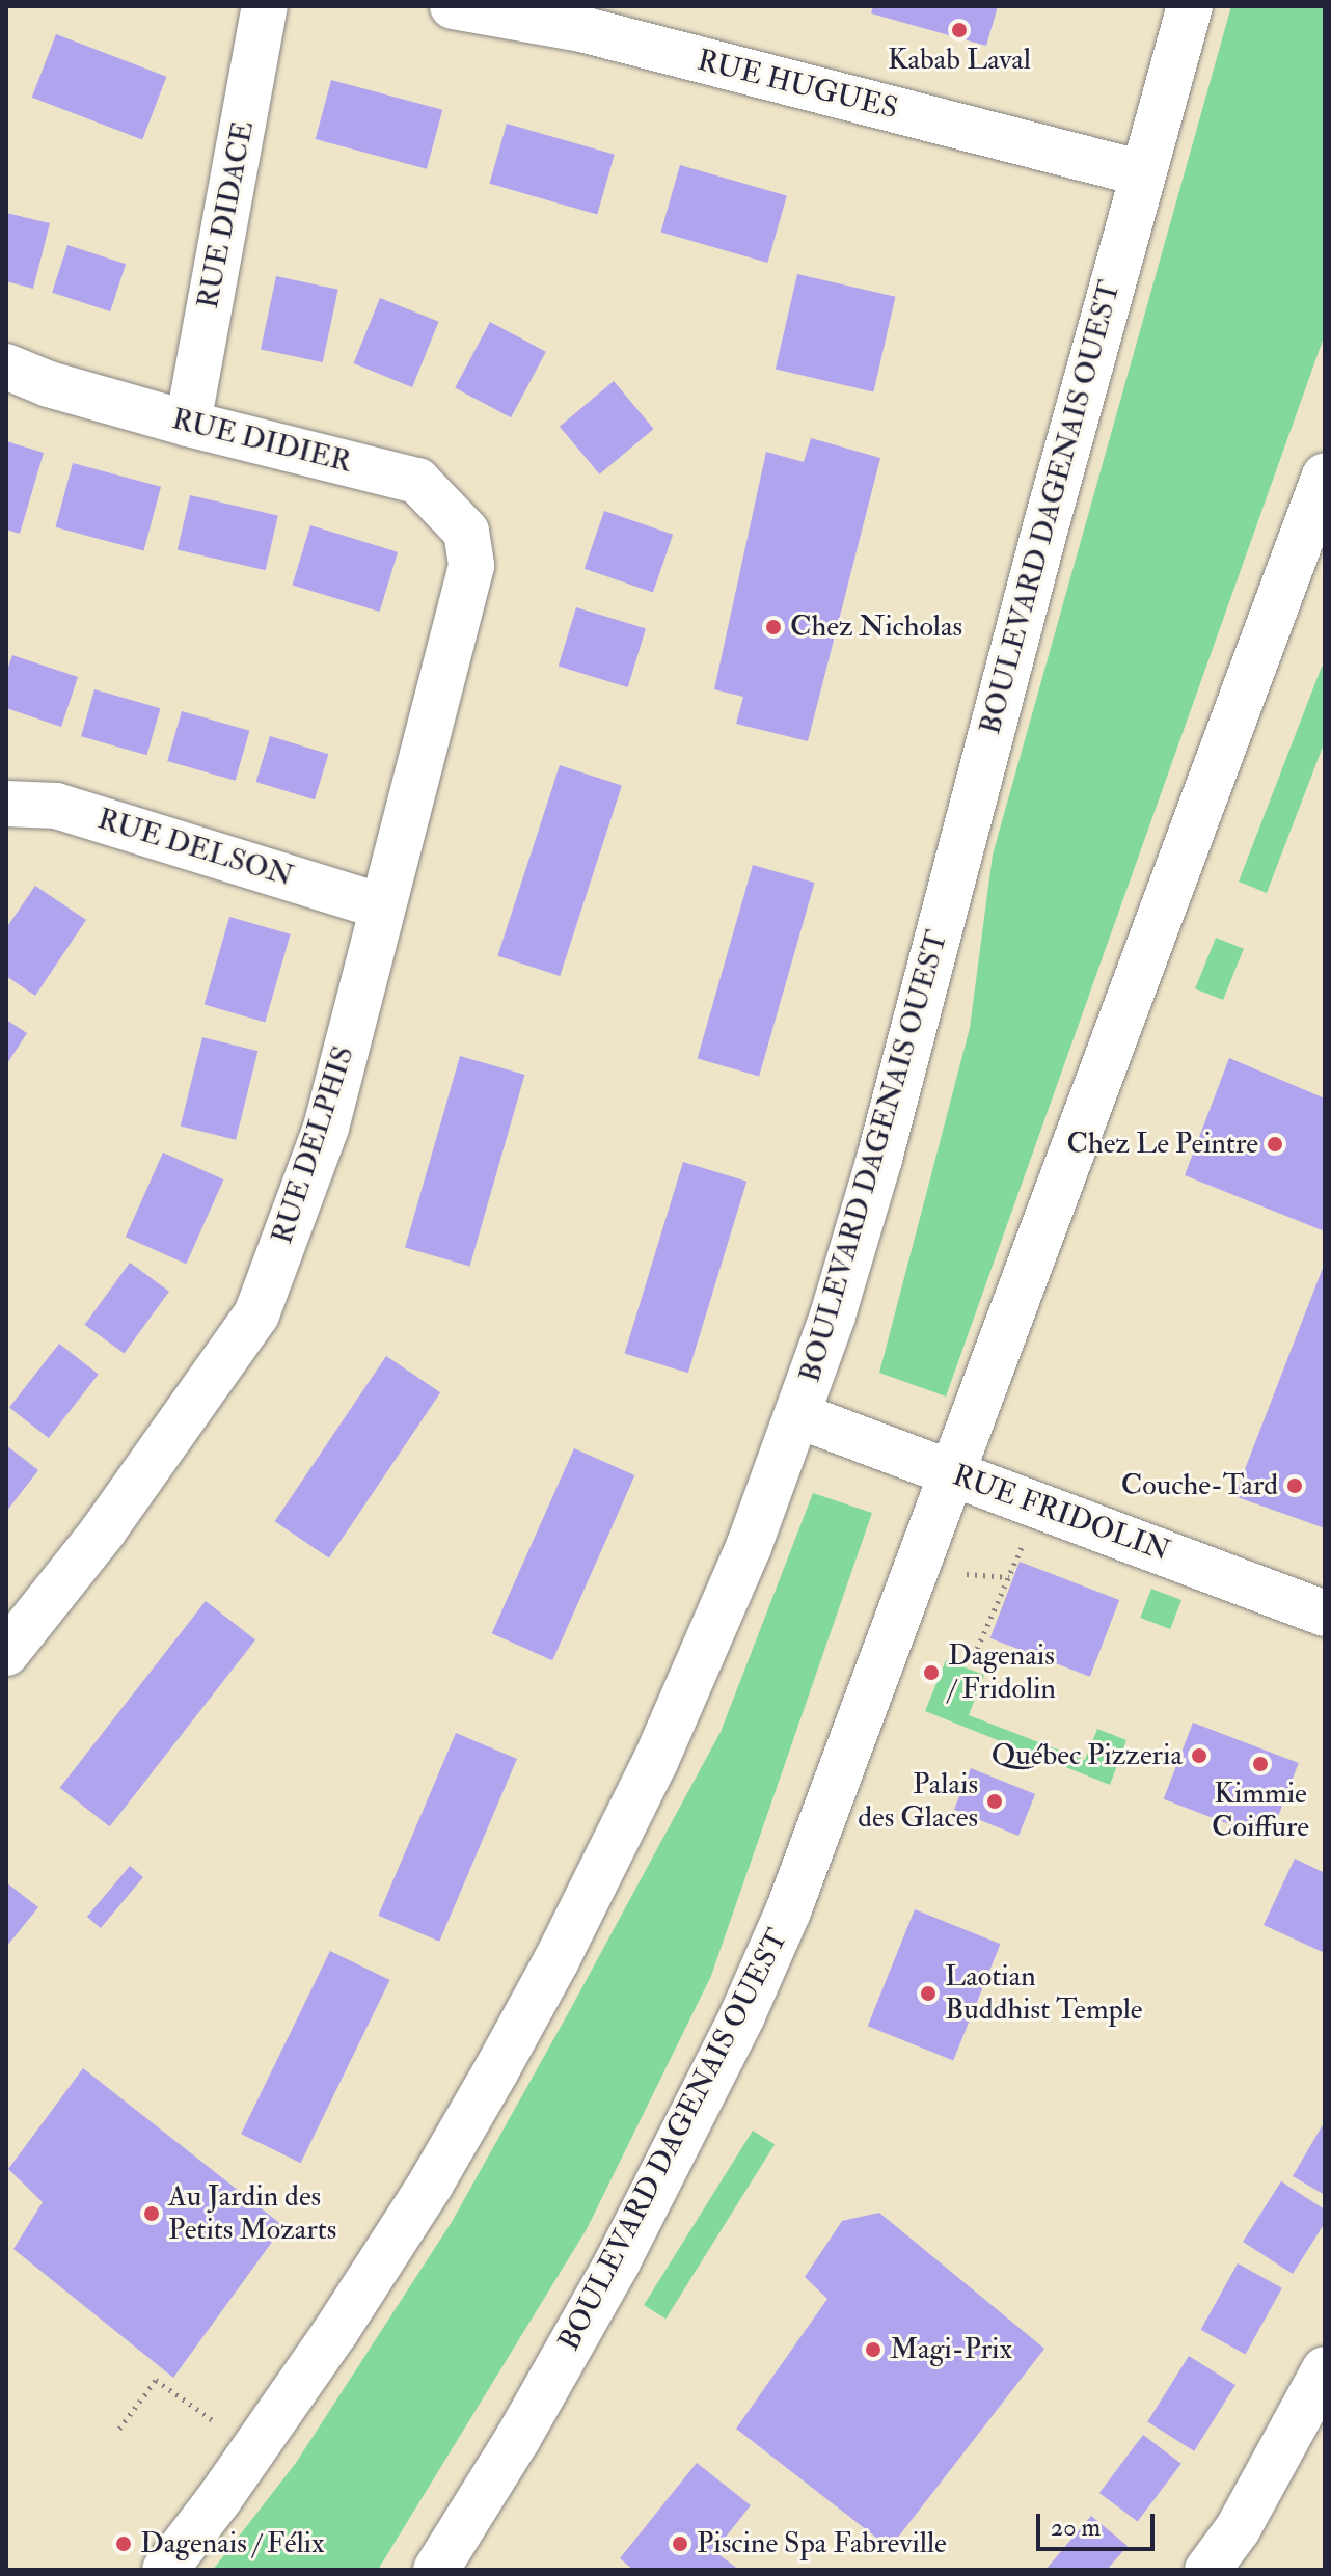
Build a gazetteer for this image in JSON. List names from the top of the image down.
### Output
{
  "streets": {
    "main road": [
      "RUE HUGUES",
      "RUE DIDACE",
      "RUE DIDIER",
      "BOULEVARD DAGENAIS OUEST",
      "RUE DELSON",
      "RUE DELPHIS",
      "RUE FRIDOLIN"
    ]
  },
  "crossings": [
    ["RUE HUGUES", "BOULEVARD DAGENAIS OUEST"],
    ["RUE DIDACE", "RUE DIDIER"],
    ["RUE DIDIER", "RUE DELPHIS"],
    ["BOULEVARD DAGENAIS OUEST", "RUE FRIDOLIN"],
    ["RUE DELSON", "RUE DELPHIS"]
  ],
  "places": [
    "Kabab Laval",
    "Chez Nicholas",
    "Chez Le Peintre",
    "Couche-Tard",
    "Dagenais / Fridolin",
    "Québec Pizzeria",
    "Kimmie Coiffure",
    "Palais des Glaces",
    "Laotian Buddhist Temple",
    "Au Jardin des Petits Mozarts",
    "Magi-Prix",
    "Dagenais / Félix",
    "Piscine Spa Fabreville"
  ],
  "scale_bar": "20 m"
}
